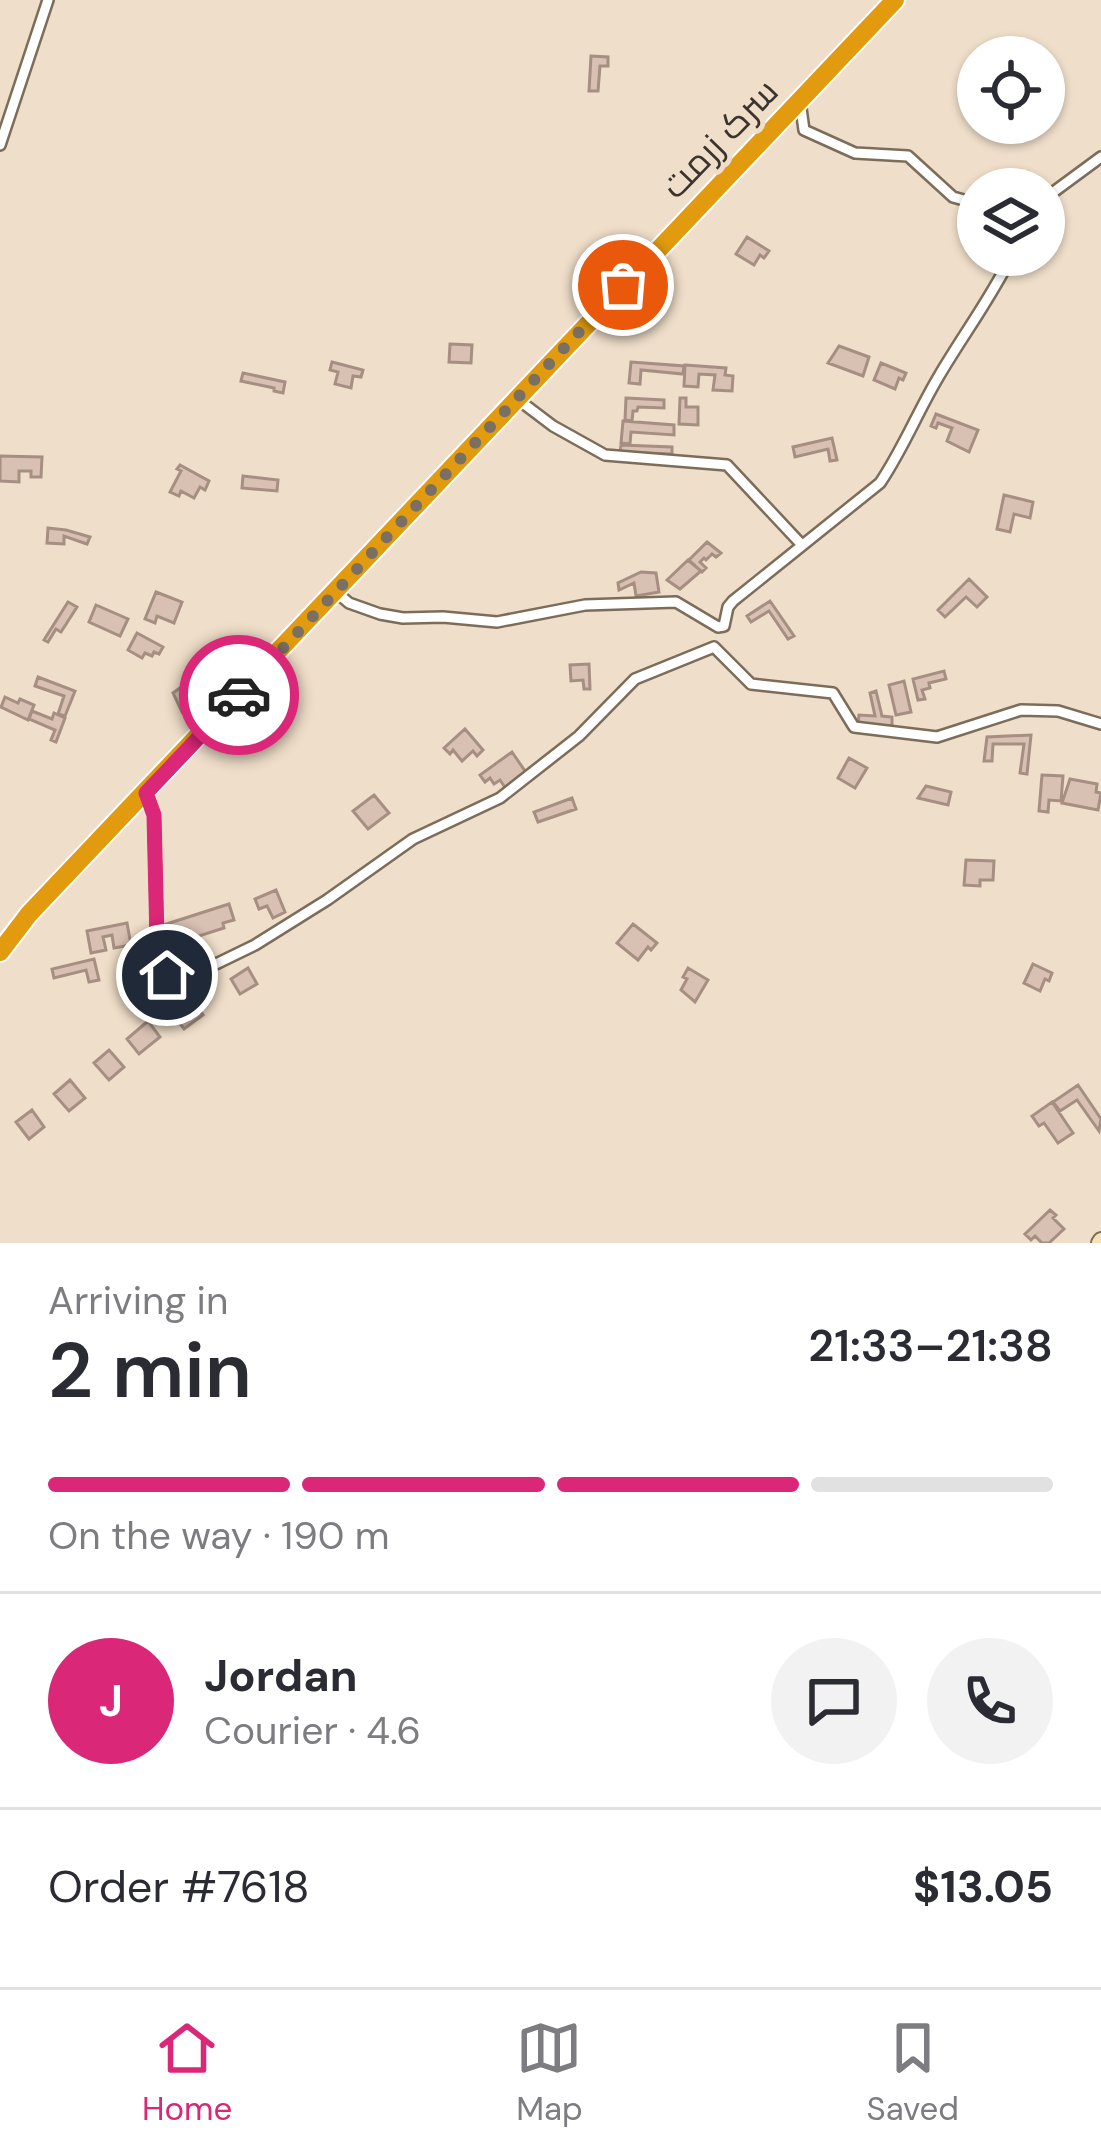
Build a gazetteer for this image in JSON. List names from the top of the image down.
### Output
{
  "streets": {
    "highway": ["سرک زرمت"]
  },
  "page": {
    "heading": ["2 min", "Arriving in", "21:33–21:38"],
    "panel": [
      "Jordan",
      "Courier · 4.6",
      "Order #7618",
      "$13.05"
    ],
    "bar": "On the way · 190 m",
    "round": "J",
    "tabs": ["Home", "Map", "Saved"]
  }
}
